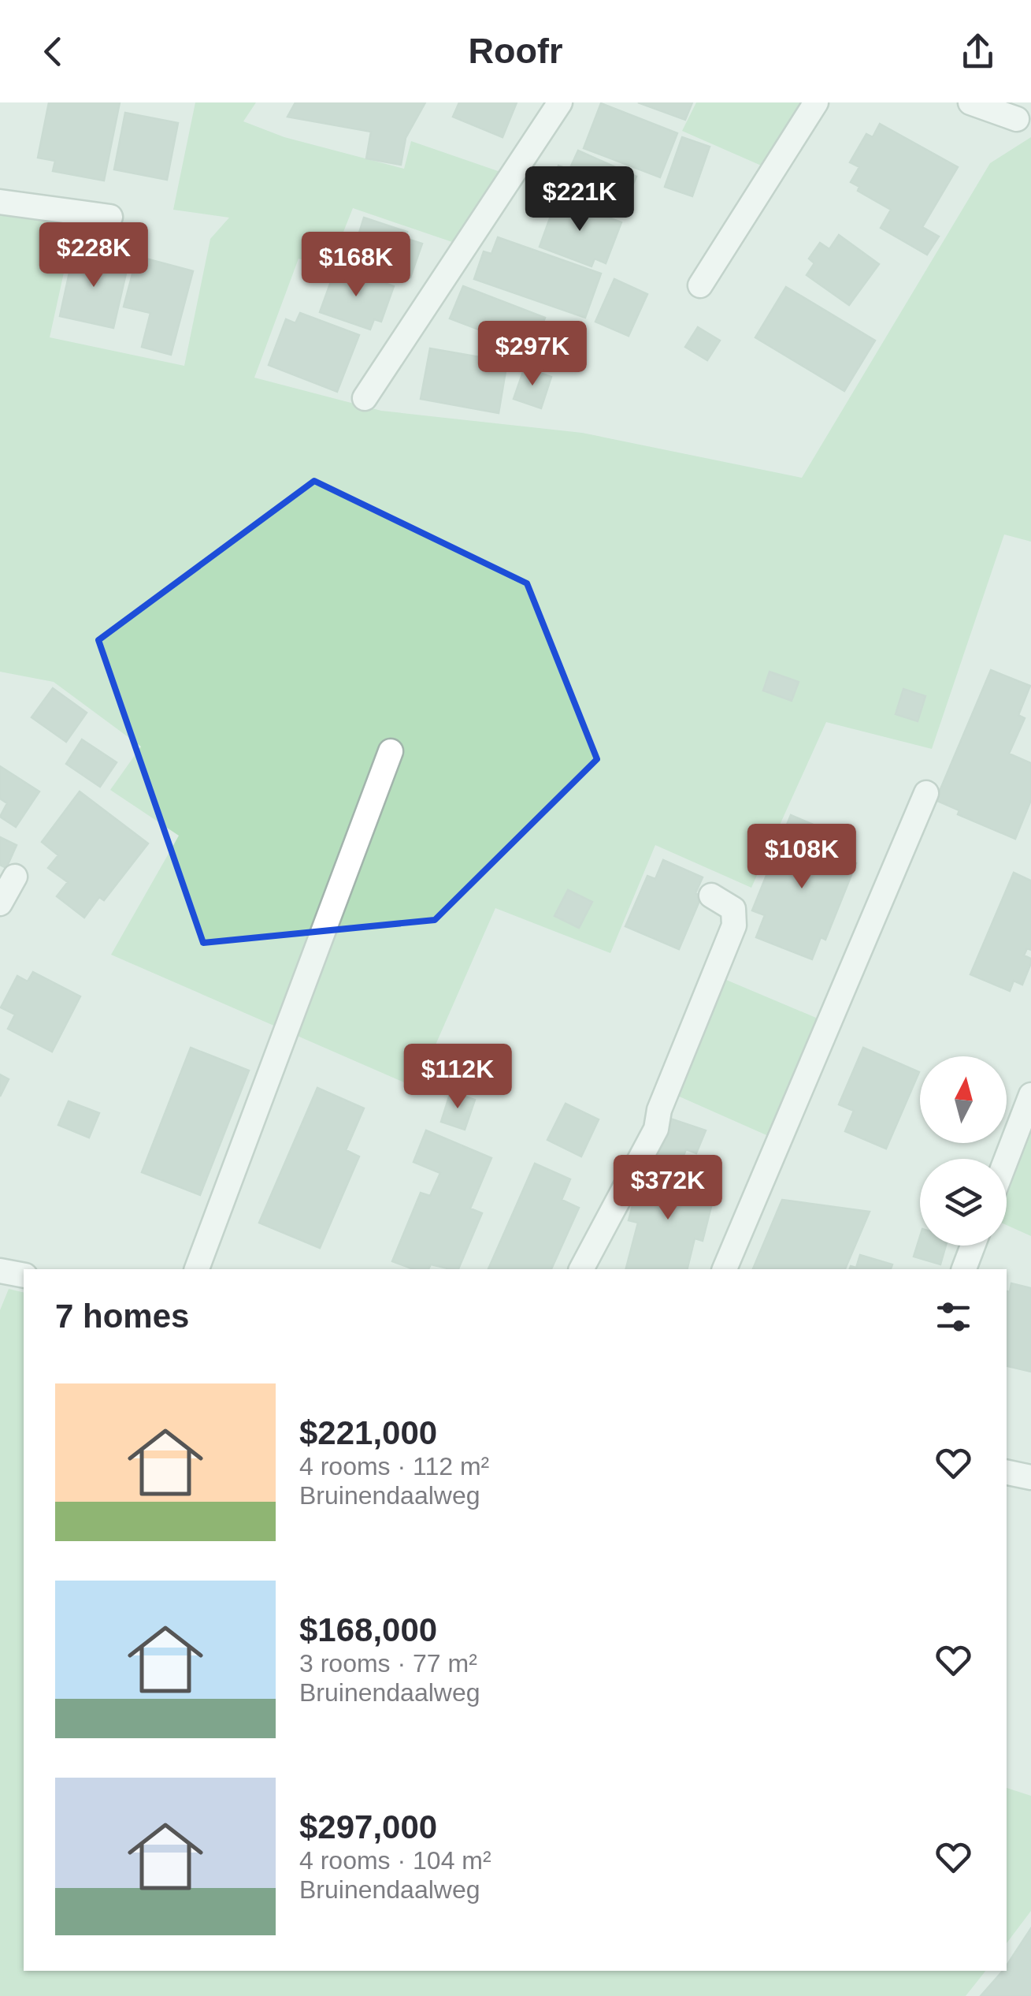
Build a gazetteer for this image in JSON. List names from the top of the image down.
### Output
{
  "north": "top",
  "page": {
    "header": "Roofr",
    "price": [
      "$221K",
      "$228K",
      "$168K",
      "$297K",
      "$108K",
      "$112K",
      "$372K"
    ],
    "heading": "7 homes",
    "list": [
      {
        "name": "$221,000",
        "note": "4 rooms · 112 m² · Bruinendaalweg"
      },
      {
        "name": "$168,000",
        "note": "3 rooms · 77 m² · Bruinendaalweg"
      },
      {
        "name": "$297,000",
        "note": "4 rooms · 104 m² · Bruinendaalweg"
      }
    ]
  }
}
